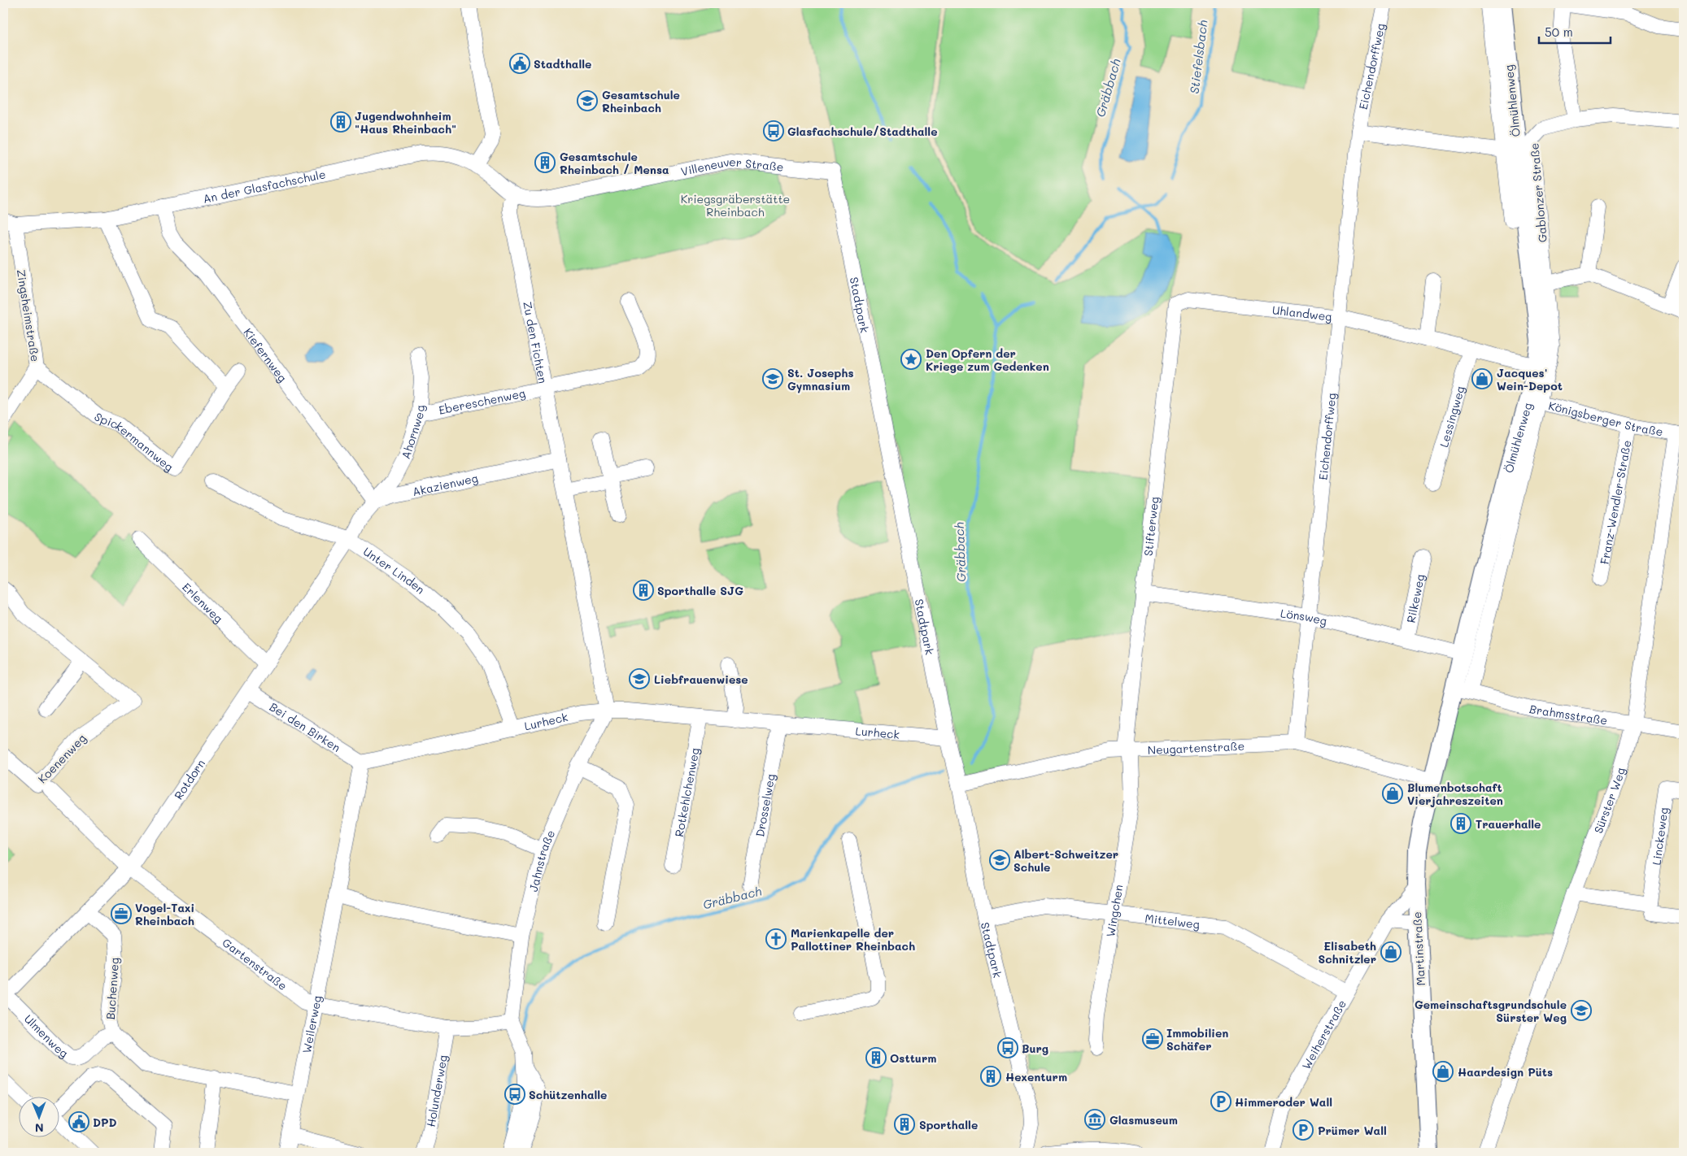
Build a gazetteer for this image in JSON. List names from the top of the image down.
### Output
{
  "streets": {
    "main road": ["Ölmühlenweg", "Martinstraße"],
    "street": [
      "Eichendorffweg",
      "Villeneuver Straße",
      "An der Glasfachschule",
      "Gablonzer Straße",
      "Stadtpark",
      "Uhlandweg",
      "Zingsheimstraße",
      "Zu den Fichten",
      "Kiefernweg",
      "Ebereschenweg",
      "Lessingweg",
      "Königsberger Straße",
      "Ahornweg",
      "Spickermannweg",
      "Akazienweg",
      "Franz-Wendler-Straße",
      "Stifterweg",
      "Unter Linden",
      "Rilkeweg",
      "Erlenweg",
      "Lönsweg",
      "Brahmsstraße",
      "Lurheck",
      "Bei den Birken",
      "Neugartenstraße",
      "Koenenweg",
      "Rotdorn",
      "Rotkehlchenweg",
      "Sürster Weg",
      "Drosselweg",
      "Linckeweg",
      "Jahnstraße",
      "Wingchen",
      "Mittelweg",
      "Gartenstraße",
      "Buchenweg",
      "Weilerweg",
      "Weiherstraße",
      "Ulmenweg",
      "Holunderweg"
    ]
  },
  "crossings": [
    ["Eichendorffweg", "Uhlandweg"],
    ["Eichendorffweg", "Lönsweg"],
    ["Eichendorffweg", "Neugartenstraße"],
    ["Ölmühlenweg", "Gablonzer Straße"],
    ["Ölmühlenweg", "Uhlandweg"],
    ["Ölmühlenweg", "Königsberger Straße"],
    ["Ölmühlenweg", "Lönsweg"],
    ["Ölmühlenweg", "Brahmsstraße"],
    ["Ölmühlenweg", "Neugartenstraße"],
    ["Ölmühlenweg", "Martinstraße"],
    ["Villeneuver Straße", "An der Glasfachschule"],
    ["Villeneuver Straße", "Stadtpark"],
    ["Villeneuver Straße", "Zu den Fichten"],
    ["An der Glasfachschule", "Zingsheimstraße"],
    ["An der Glasfachschule", "Zu den Fichten"],
    ["An der Glasfachschule", "Kiefernweg"],
    ["Gablonzer Straße", "Königsberger Straße"],
    ["Stadtpark", "Lurheck"],
    ["Stadtpark", "Neugartenstraße"],
    ["Stadtpark", "Mittelweg"],
    ["Uhlandweg", "Lessingweg"],
    ["Uhlandweg", "Stifterweg"],
    ["Zingsheimstraße", "Spickermannweg"],
    ["Zu den Fichten", "Ebereschenweg"],
    ["Zu den Fichten", "Akazienweg"],
    ["Zu den Fichten", "Lurheck"],
    ["Zu den Fichten", "Jahnstraße"],
    ["Kiefernweg", "Ahornweg"],
    ["Kiefernweg", "Akazienweg"],
    ["Ebereschenweg", "Ahornweg"],
    ["Königsberger Straße", "Franz-Wendler-Straße"],
    ["Königsberger Straße", "Sürster Weg"],
    ["Ahornweg", "Akazienweg"],
    ["Stifterweg", "Lönsweg"],
    ["Stifterweg", "Neugartenstraße"],
    ["Stifterweg", "Wingchen"],
    ["Unter Linden", "Lurheck"],
    ["Unter Linden", "Rotdorn"],
    ["Rilkeweg", "Lönsweg"],
    ["Erlenweg", "Rotdorn"],
    ["Brahmsstraße", "Sürster Weg"],
    ["Lurheck", "Bei den Birken"],
    ["Lurheck", "Rotkehlchenweg"],
    ["Lurheck", "Drosselweg"],
    ["Lurheck", "Jahnstraße"],
    ["Lurheck", "Weilerweg"],
    ["Bei den Birken", "Rotdorn"],
    ["Bei den Birken", "Weilerweg"],
    ["Neugartenstraße", "Wingchen"],
    ["Rotdorn", "Gartenstraße"],
    ["Rotdorn", "Buchenweg"],
    ["Rotdorn", "Ulmenweg"],
    ["Jahnstraße", "Gartenstraße"],
    ["Wingchen", "Mittelweg"],
    ["Mittelweg", "Weiherstraße"],
    ["Martinstraße", "Weiherstraße"],
    ["Gartenstraße", "Weilerweg"],
    ["Gartenstraße", "Holunderweg"],
    ["Buchenweg", "Weilerweg"],
    ["Buchenweg", "Ulmenweg"]
  ],
  "water": ["Stiefelsbach", "Gräbbach"],
  "parks": ["Kriegsgräberstätte Rheinbach"],
  "places": {
    "public building": ["Stadthalle", "DPD"],
    "school or university": [
      "Gesamtschule Rheinbach",
      "St. Josephs Gymnasium",
      "Liebfrauenwiese",
      "Albert-Schweitzer Schule",
      "Gemeinschaftsgrundschule Sürster Weg"
    ],
    "building": [
      "Jugendwohnheim \"Haus Rheinbach\"",
      "Gesamtschule Rheinbach / Mensa",
      "Sporthalle SJG",
      "Trauerhalle",
      "Ostturm",
      "Hexenturm",
      "Sporthalle"
    ],
    "bus stop": ["Glasfachschule/Stadthalle", "Burg", "Schützenhalle"],
    "place": ["Den Opfern der Kriege zum Gedenken"],
    "shop": [
      "Jacques' Wein-Depot",
      "Blumenbotschaft Vierjahreszeiten",
      "Elisabeth Schnitzler",
      "Haardesign Püts"
    ],
    "office": ["Vogel-Taxi Rheinbach", "Immobilien Schäfer"],
    "church": ["Marienkapelle der Pallottiner Rheinbach"],
    "parking": ["Himmeroder Wall", "Prümer Wall"],
    "museum": ["Glasmuseum"]
  },
  "scale_bar": "50 m",
  "north": "bottom"
}
